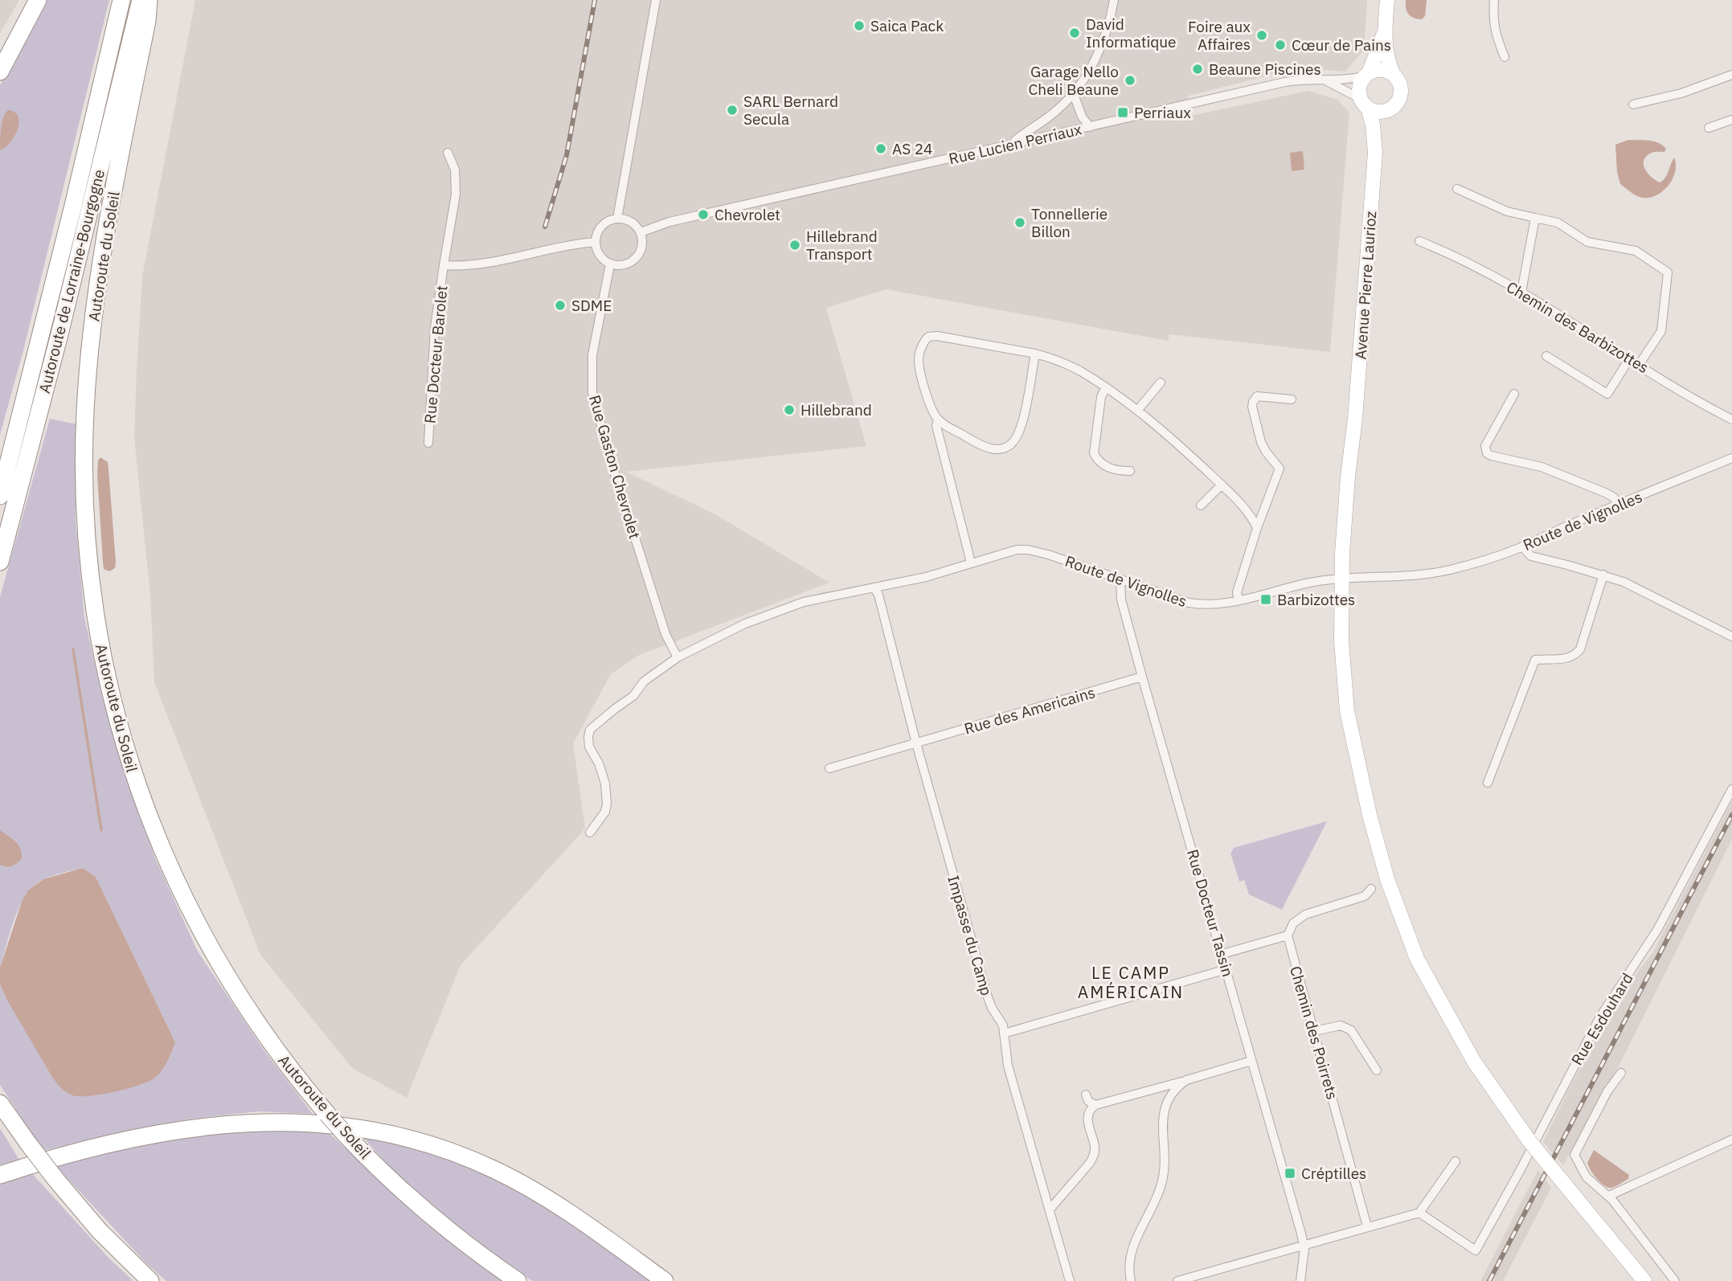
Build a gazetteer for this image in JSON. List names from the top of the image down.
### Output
{
  "streets": {
    "highway": ["Autoroute du Soleil", "Autoroute de Lorraine-Bourgogne"],
    "main road": ["Avenue Pierre Laurioz"],
    "street": [
      "Rue Lucien Perriaux",
      "Chemin des Barbizottes",
      "Rue Docteur Barolet",
      "Rue Gaston Chevrolet",
      "Route de Vignolles",
      "Rue des Americains",
      "Rue Docteur Tassin",
      "Impasse du Camp",
      "Rue Esdouhard",
      "Chemin des Poirrets"
    ]
  },
  "crossings": [
    ["Rue Lucien Perriaux", "Avenue Pierre Laurioz"],
    ["Rue Lucien Perriaux", "Rue Docteur Barolet"],
    ["Rue Lucien Perriaux", "Rue Gaston Chevrolet"],
    ["Avenue Pierre Laurioz", "Route de Vignolles"],
    ["Rue Docteur Barolet", "Rue Gaston Chevrolet"],
    ["Rue Gaston Chevrolet", "Route de Vignolles"],
    ["Route de Vignolles", "Rue Docteur Tassin"],
    ["Route de Vignolles", "Impasse du Camp"],
    ["Rue des Americains", "Rue Docteur Tassin"],
    ["Rue des Americains", "Impasse du Camp"]
  ],
  "districts": ["LE CAMP AMÉRICAIN"],
  "places": {
    "other": [
      "Saica Pack",
      "David Informatique",
      "Foire aux Affaires",
      "Cœur de Pains",
      "Beaune Piscines",
      "Garage Nello Cheli Beaune",
      "SARL Bernard Secula",
      "AS 24",
      "Chevrolet",
      "Tonnellerie Billon",
      "Hillebrand Transport",
      "SDME",
      "Hillebrand"
    ],
    "transit": ["Perriaux", "Barbizottes", "Créptilles"]
  }
}
